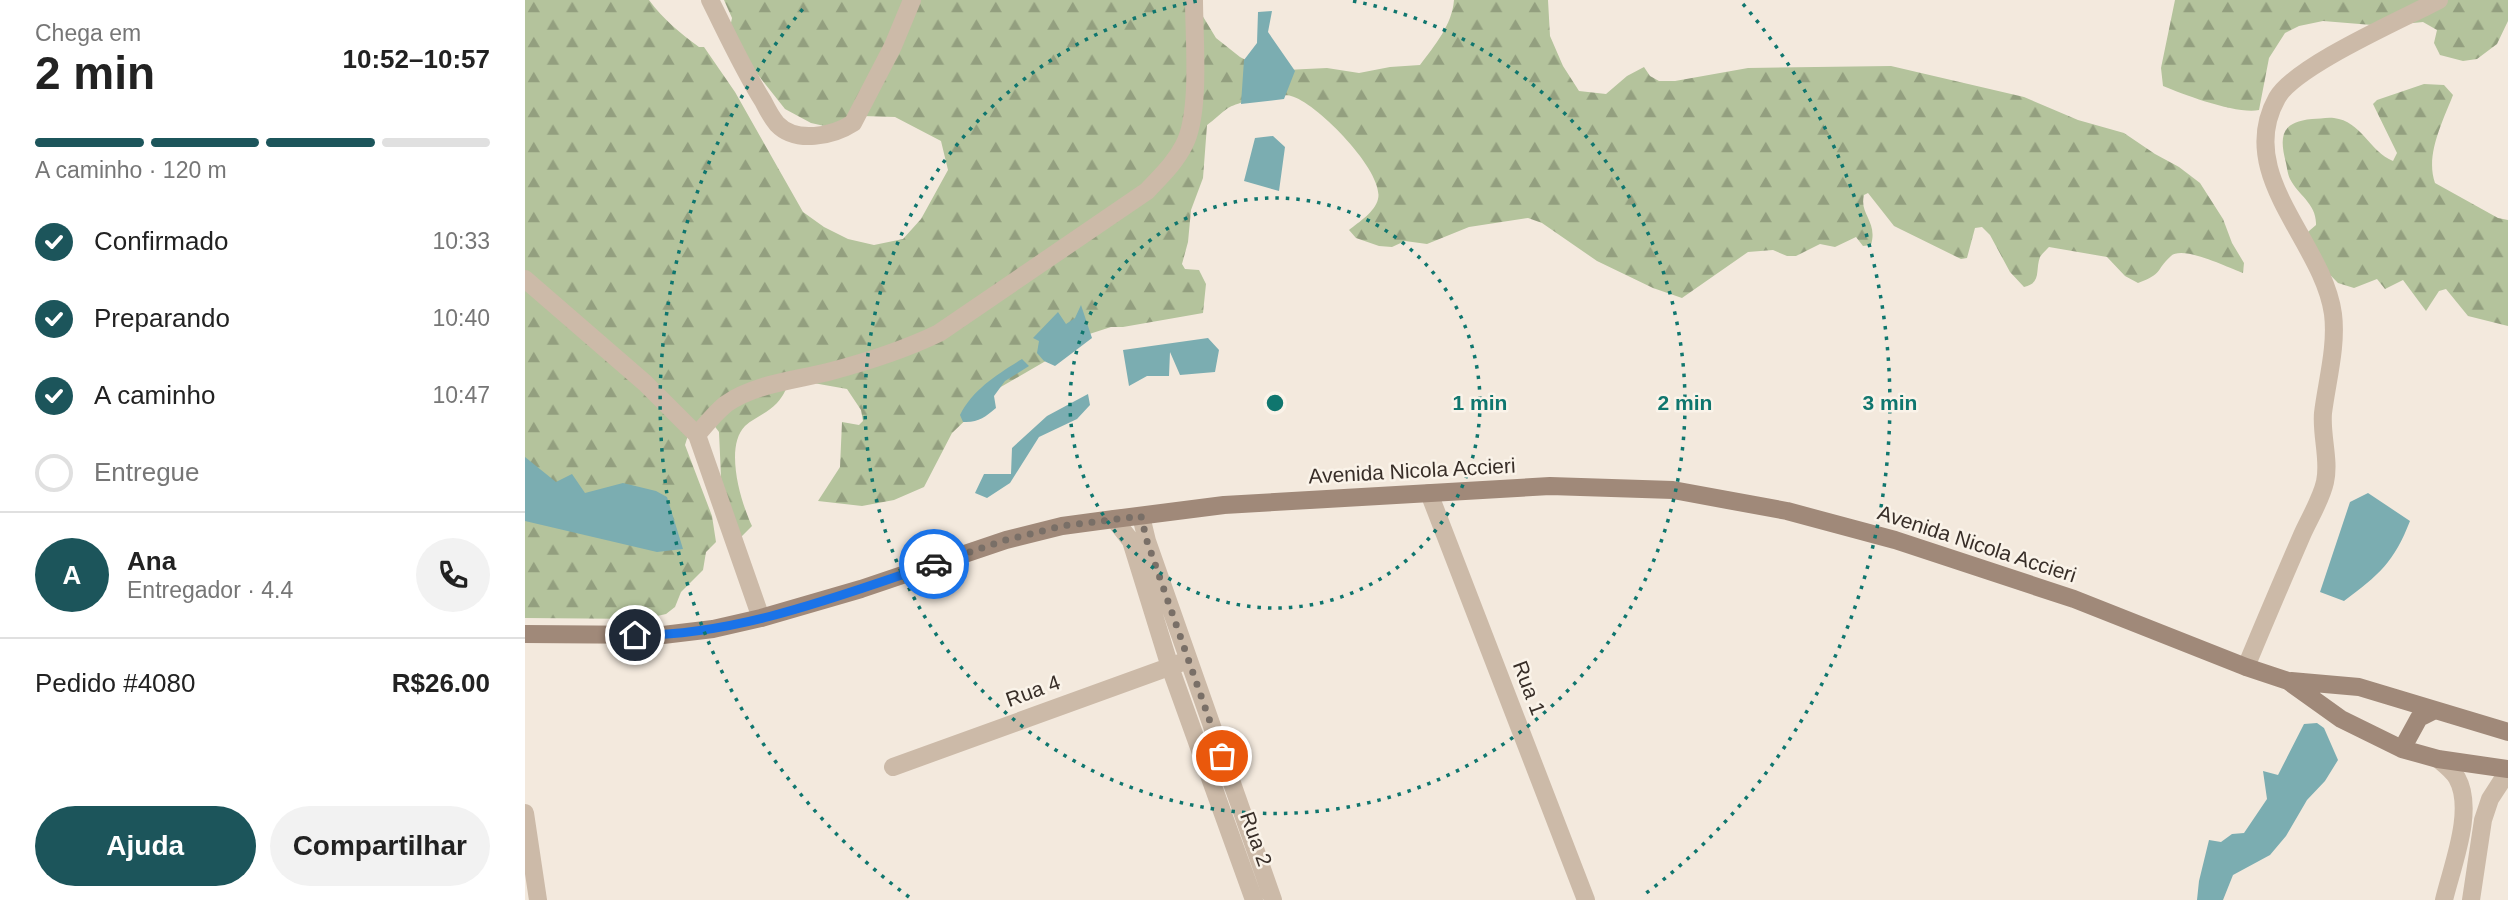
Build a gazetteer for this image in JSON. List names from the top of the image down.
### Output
{
  "streets": {
    "street": [
      "Avenida Nicola Accieri",
      "Rua 1",
      "Rua 4",
      "Rua 2"
    ]
  },
  "crossings": [
    ["Avenida Nicola Accieri", "Rua 1"],
    ["Avenida Nicola Accieri", "Rua 2"],
    ["Rua 4", "Rua 2"]
  ],
  "page": {
    "heading": ["2 min", "Chega em", "10:52–10:57"],
    "panel": [
      "Ana",
      "Entregador · 4.4",
      "Pedido #4080",
      "R$26.00"
    ],
    "bar": "A caminho · 120 m",
    "list": [
      ["Confirmado", "10:33"],
      ["Preparando", "10:40"],
      ["A caminho", "10:47"],
      "Entregue"
    ],
    "round": "A",
    "buttons": ["Ajuda", "Compartilhar"]
  },
  "rings": ["1 min", "2 min", "3 min"]
}
